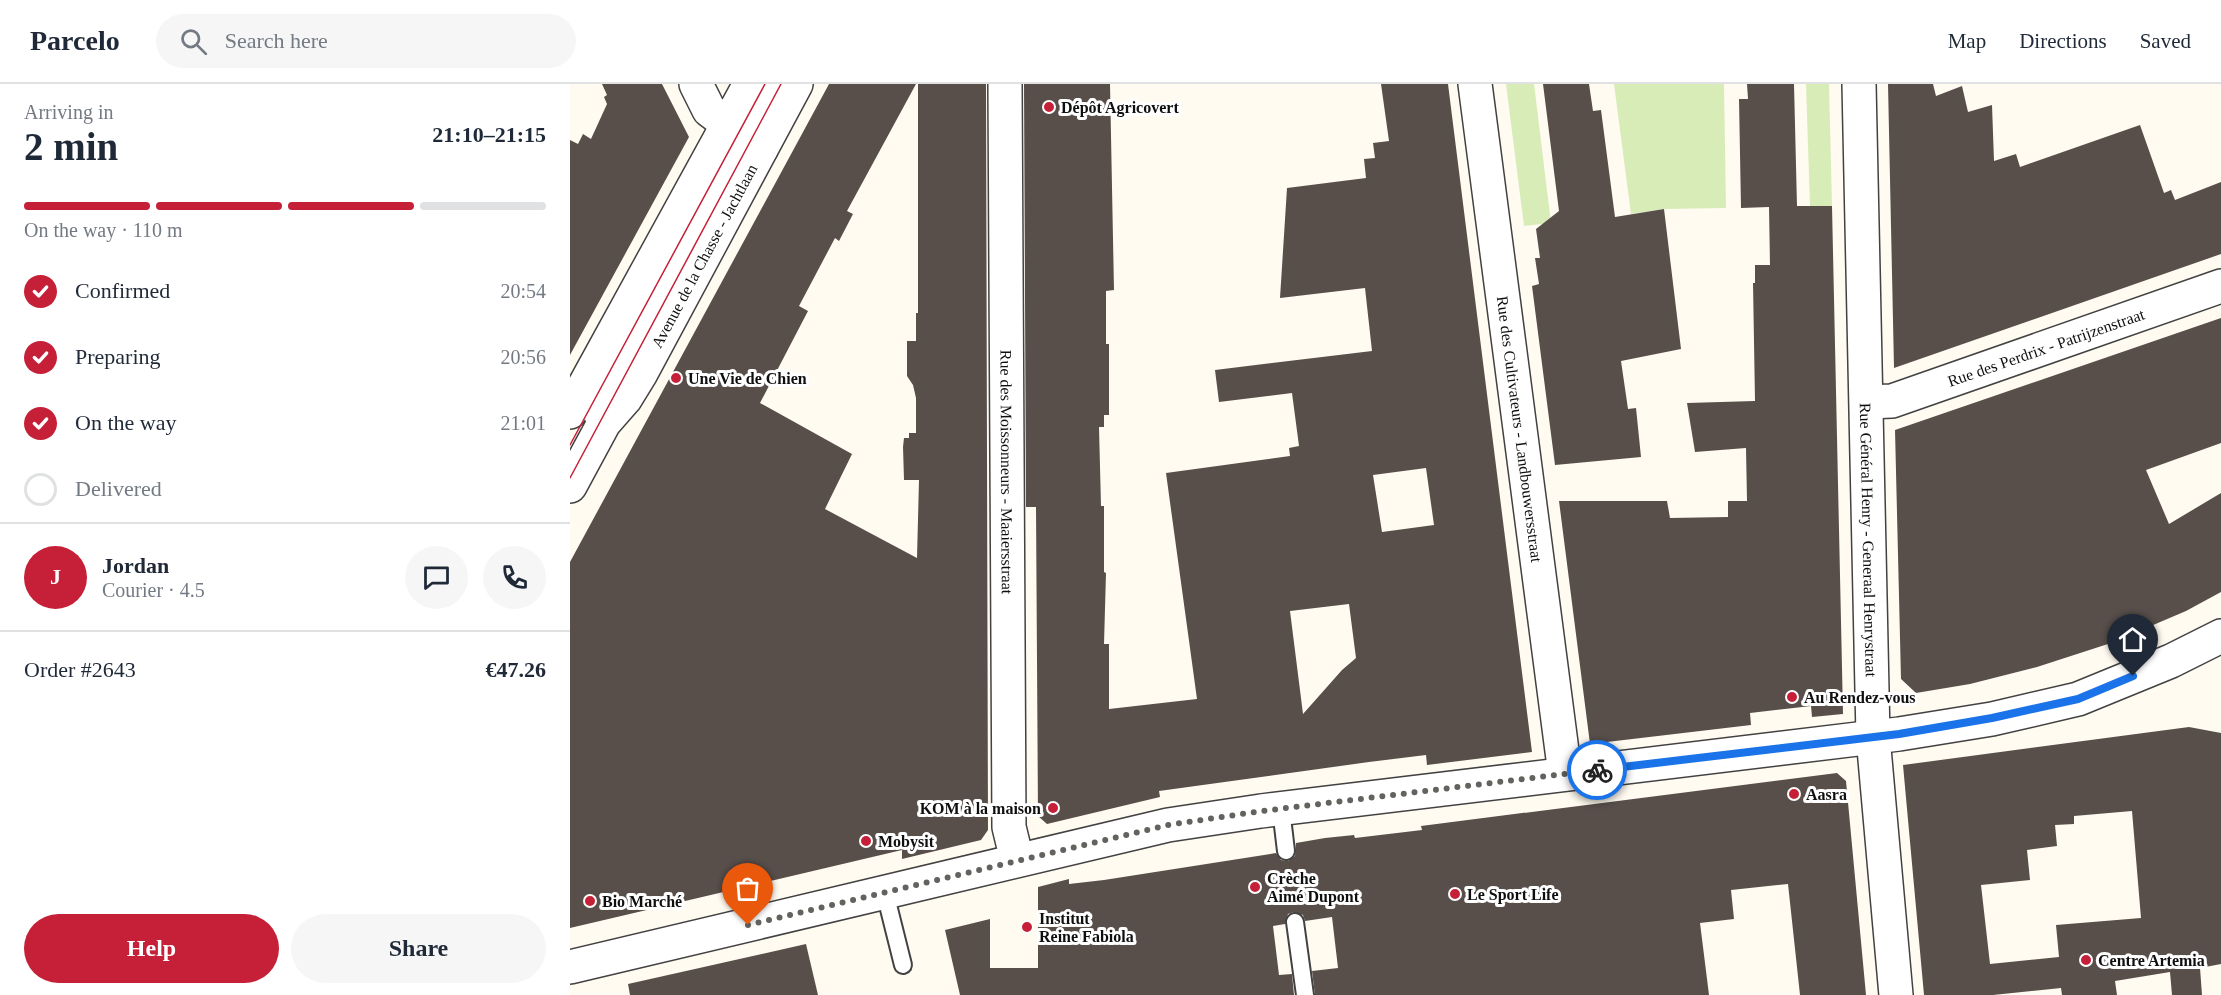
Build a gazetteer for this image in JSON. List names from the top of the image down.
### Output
{
  "streets": {
    "street": [
      "Avenue de la Chasse - Jachtlaan",
      "Rue des Perdrix - Patrijzenstraat",
      "Rue des Cultivateurs - Landbouwersstraat",
      "Rue des Moissonneurs - Maaiersstraat",
      "Rue Général Henry - Generaal Henrystraat"
    ]
  },
  "crossings": [
    ["Rue des Perdrix - Patrijzenstraat", "Rue Général Henry - Generaal Henrystraat"]
  ],
  "places": [
    "Dépôt Agricovert",
    "Une Vie de Chien",
    "Au Rendez-vous",
    "Aasra",
    "KOM à la maison",
    "Mobysit",
    "Crèche Aimé Dupont",
    "Le Sport Life",
    "Bio Marché",
    "Institut Reine Fabiola",
    "Centre Artemia"
  ],
  "page": {
    "header": "Parcelo",
    "search": "Search here",
    "nav": ["Map", "Directions", "Saved"],
    "heading": ["2 min", "Arriving in", "21:10–21:15"],
    "panel": [
      "Jordan",
      "Courier · 4.5",
      "Order #2643",
      "€47.26"
    ],
    "bar": "On the way · 110 m",
    "list": [
      ["Confirmed", "20:54"],
      ["Preparing", "20:56"],
      ["On the way", "21:01"],
      "Delivered"
    ],
    "round": "J",
    "buttons": ["Help", "Share"]
  }
}
